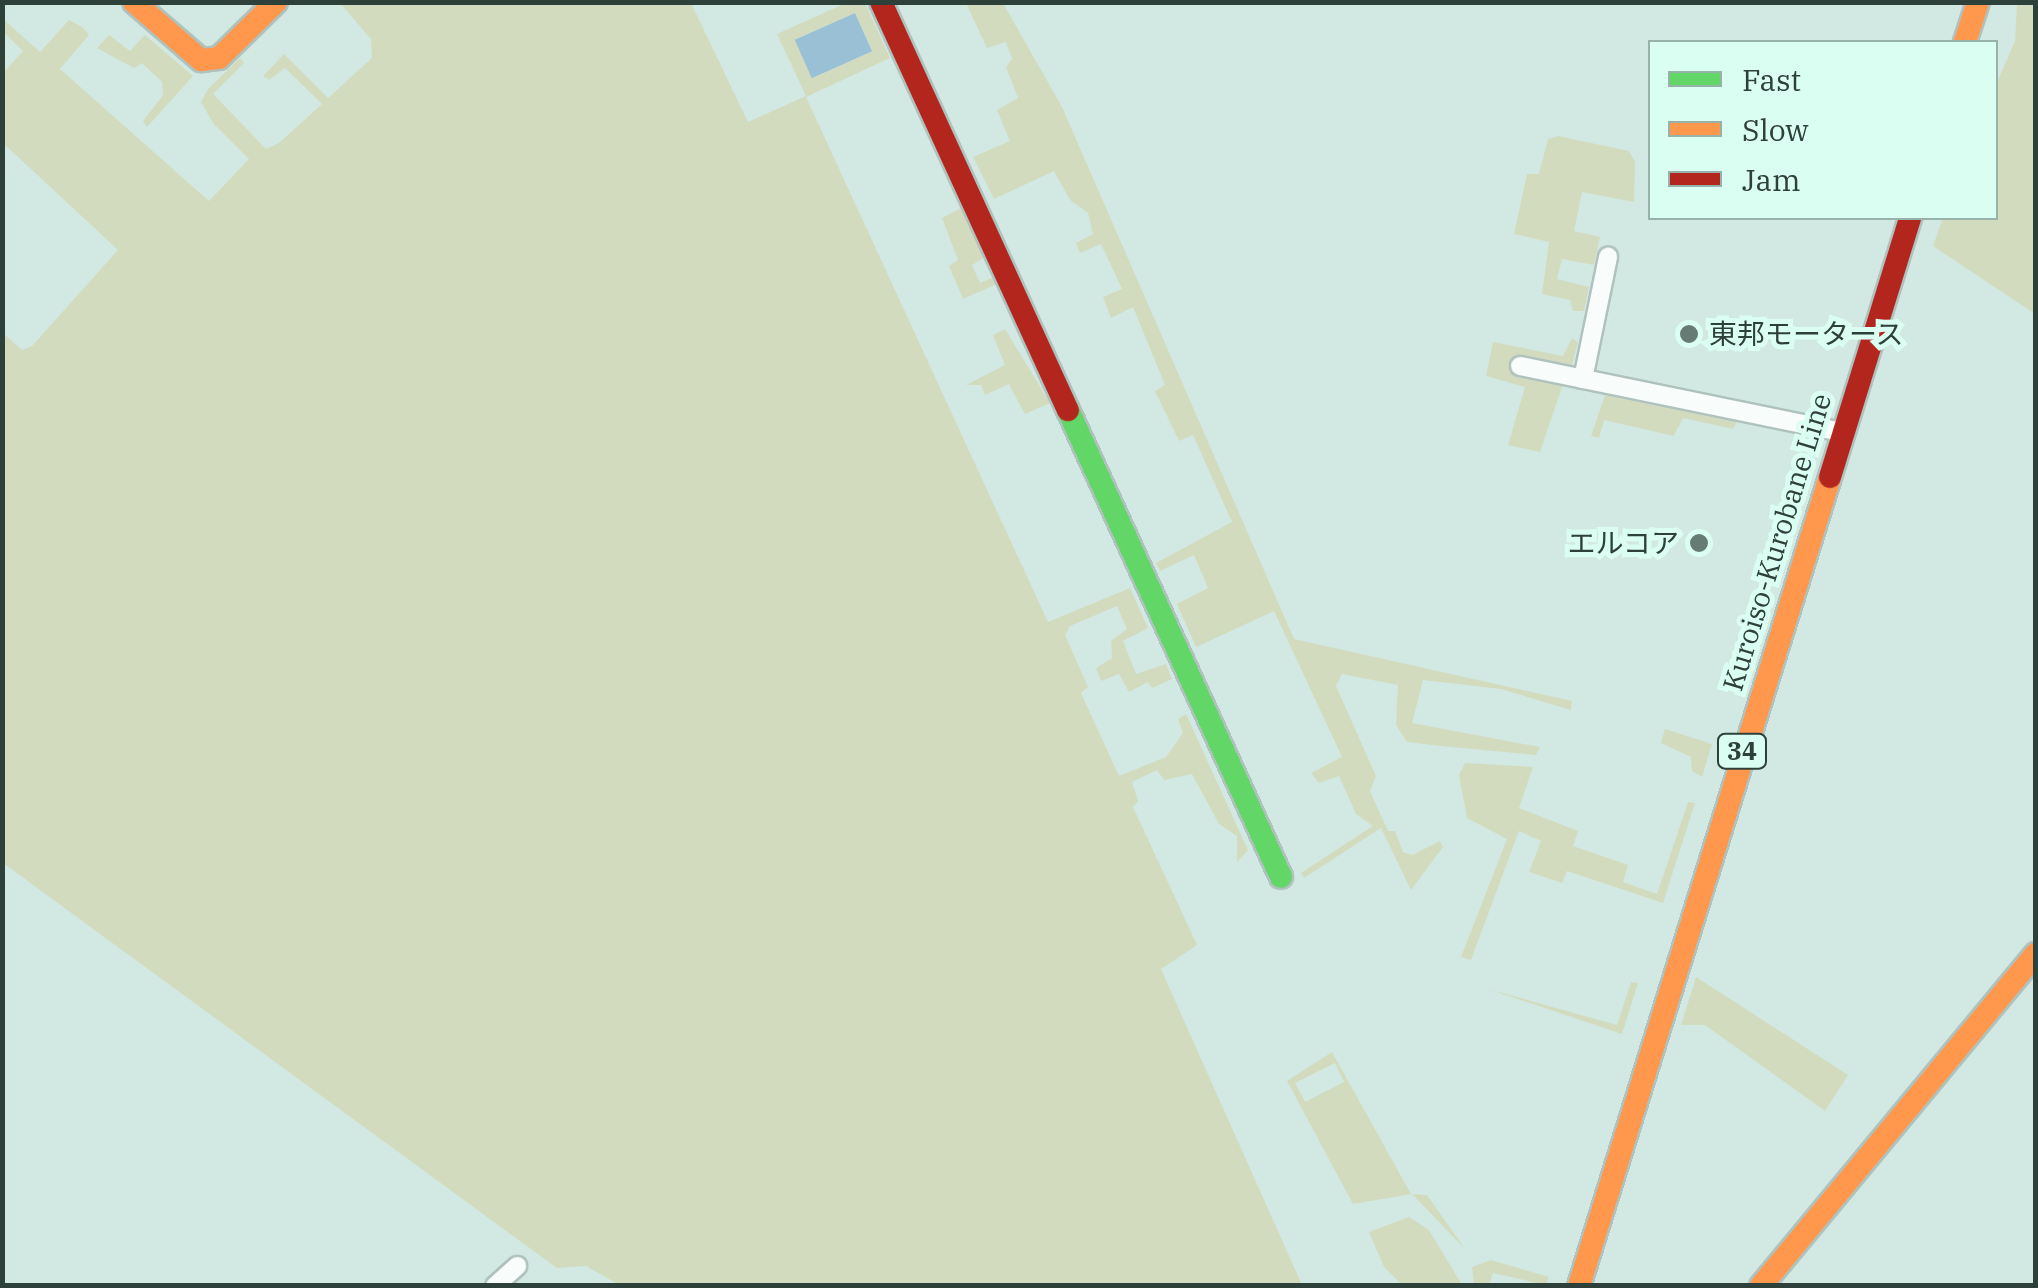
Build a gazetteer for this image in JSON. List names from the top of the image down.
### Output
{
  "streets": {
    "street": ["Kuroiso-Kurobane Line", "34"]
  },
  "places": ["東邦モータース", "エルコア"],
  "legend": ["Fast", "Slow", "Jam"]
}
